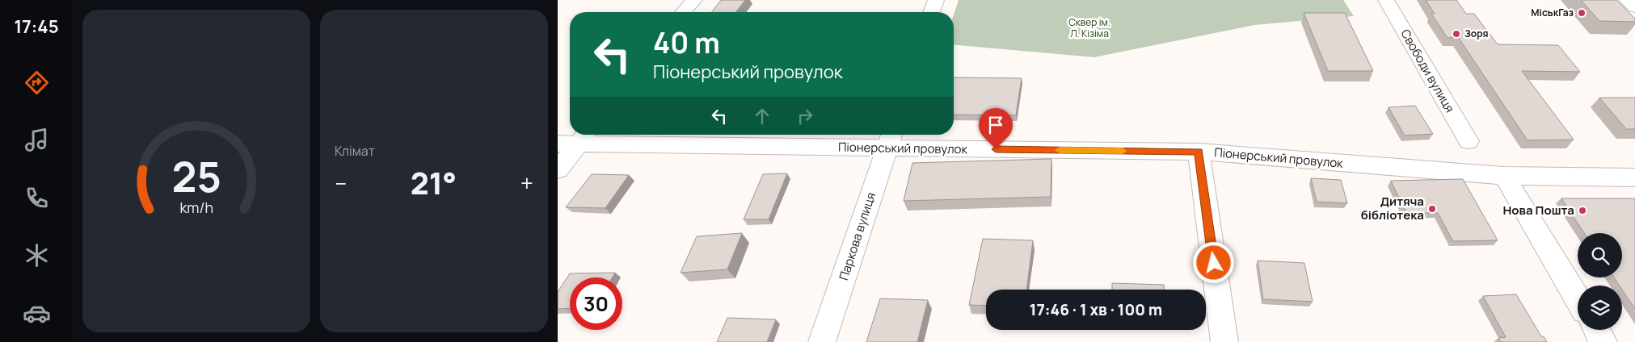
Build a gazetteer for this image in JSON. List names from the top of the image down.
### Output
{
  "streets": {
    "street": ["Свободи вулиця", "Піонерський провулок", "Паркова вулиця"]
  },
  "crossings": [
    ["Піонерський провулок", "Паркова вулиця"]
  ],
  "parks": ["Сквер ім. Л. Кізіма"],
  "places": [
    "МіськГаз",
    "Зоря",
    "Дитяча бібліотека",
    "Нова Пошта"
  ],
  "page": {
    "tabs": "17:45",
    "tile": "Клімат",
    "turn": ["40 m", "Піонерський провулок"],
    "heat": ["−", "21°", "+"],
    "limit": "30",
    "trip": "17:46 · 1 хв · 100 m",
    "gauge": ["25", "km/h"]
  }
}
